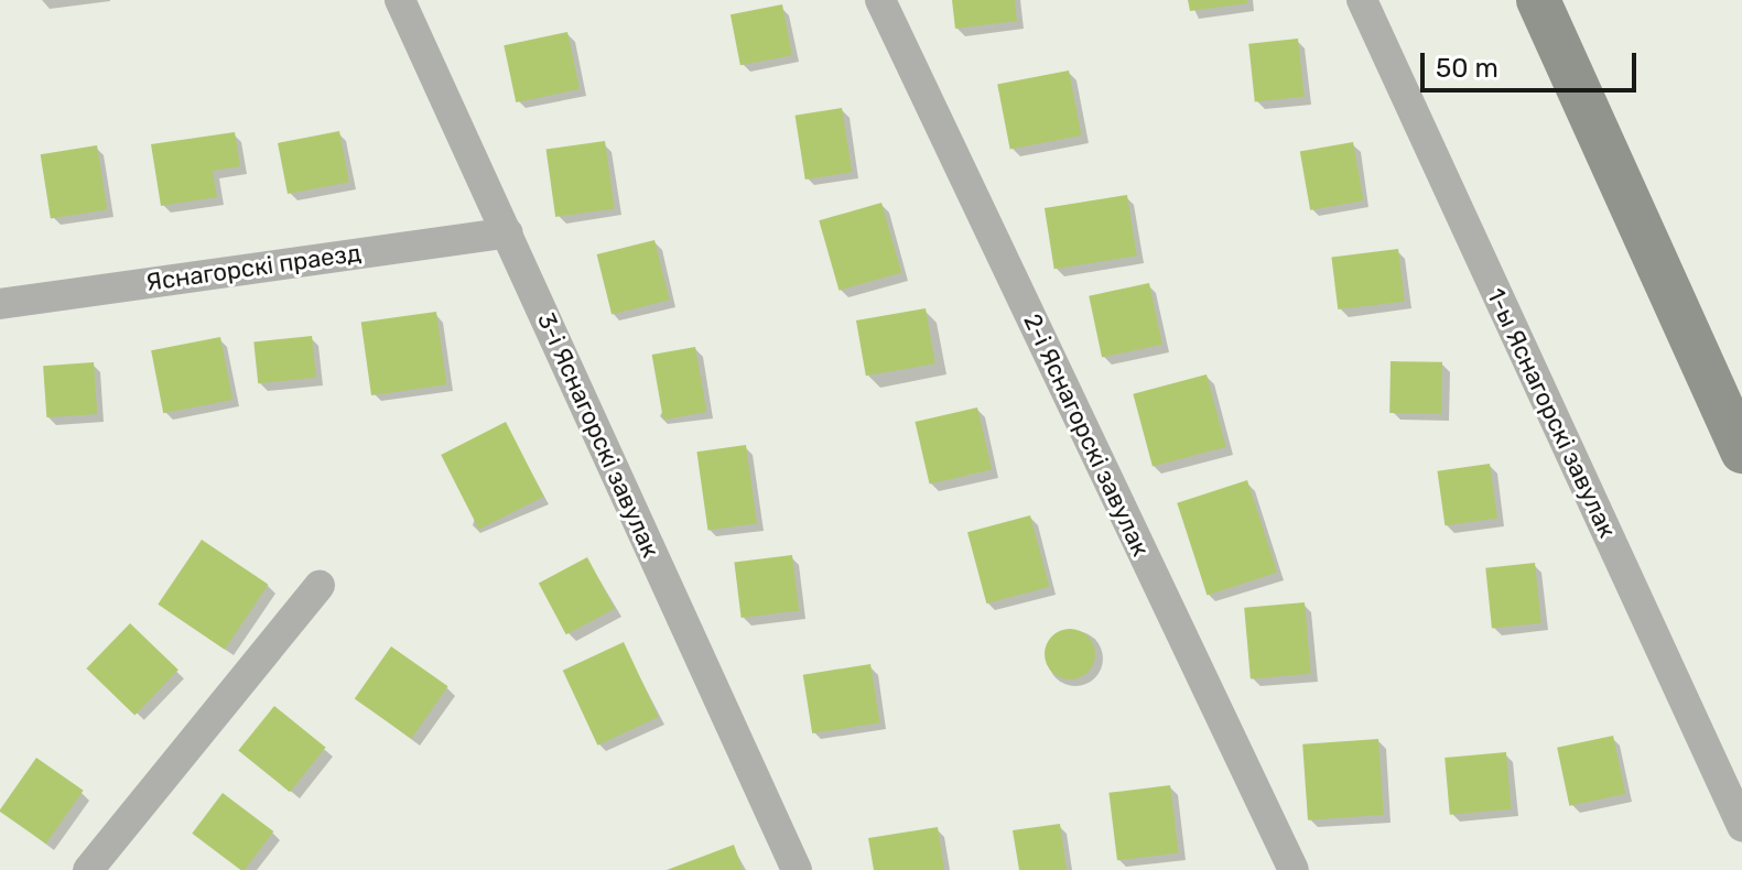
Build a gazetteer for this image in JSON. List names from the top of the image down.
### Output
{
  "streets": {
    "street": [
      "Яснагорскі праезд",
      "1-ы Яснагорскі завулак",
      "3-і Яснагорскі завулак",
      "2-і Яснагорскі завулак"
    ]
  },
  "crossings": [
    ["Яснагорскі праезд", "3-і Яснагорскі завулак"]
  ],
  "scale_bar": "50 m"
}
